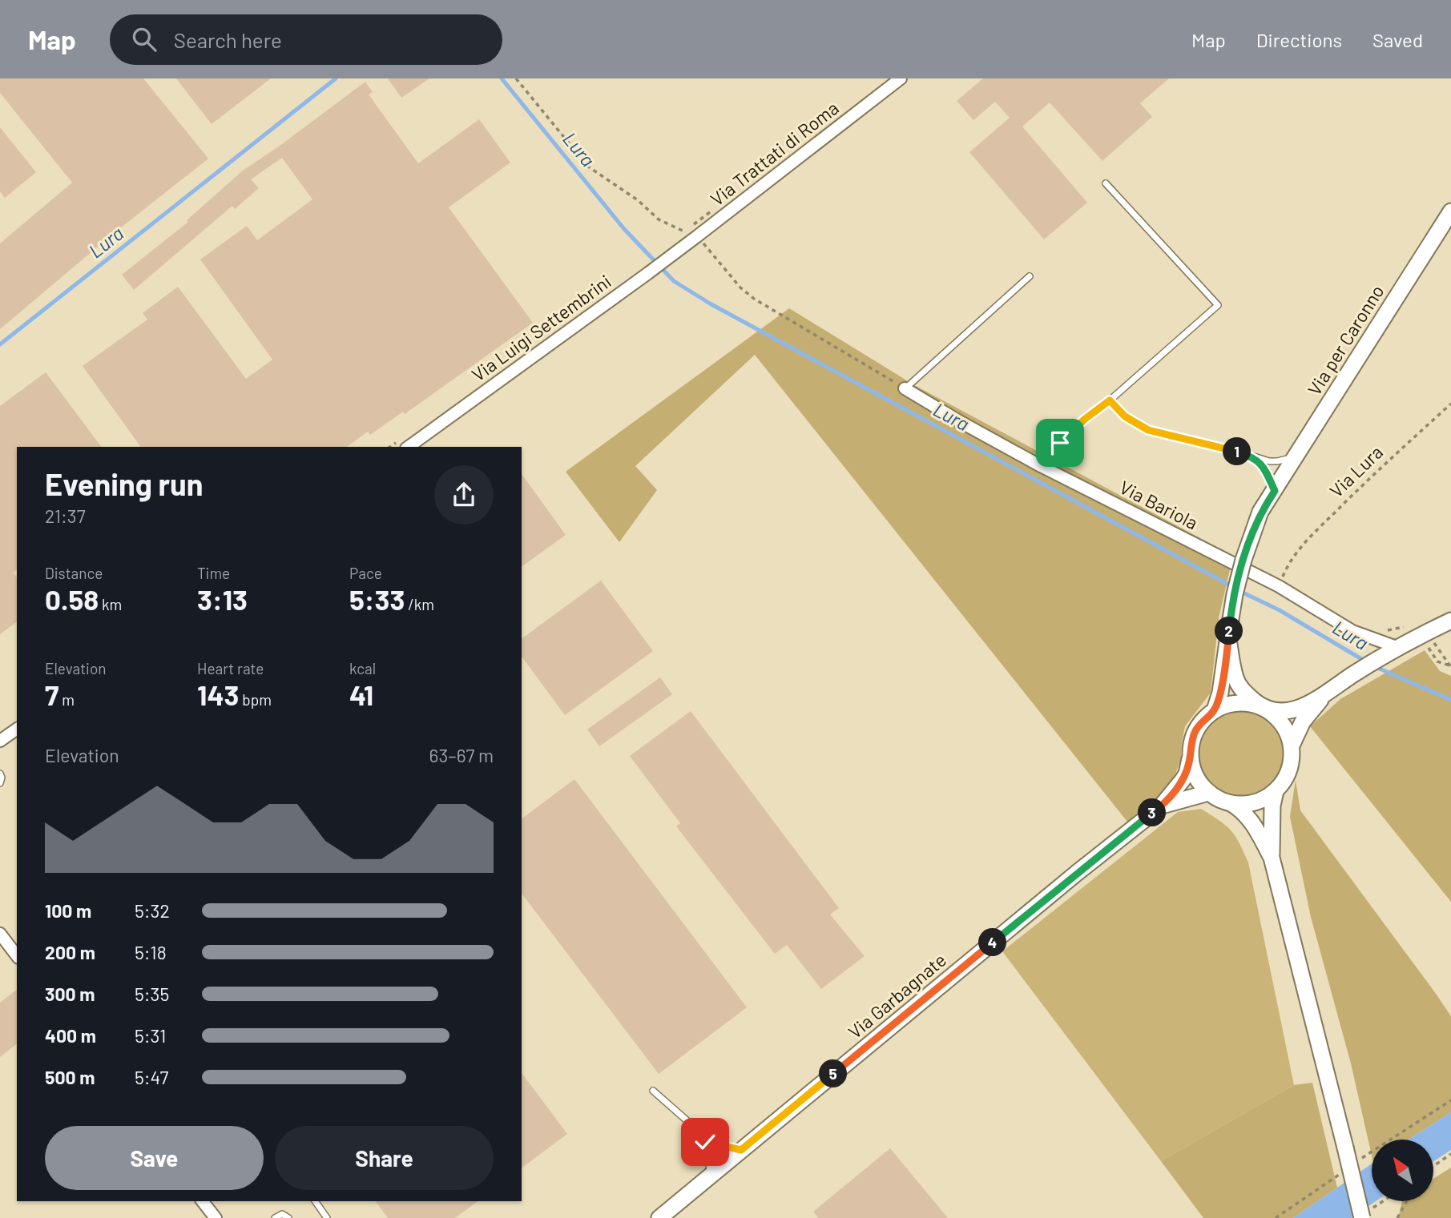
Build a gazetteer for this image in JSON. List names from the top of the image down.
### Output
{
  "streets": {
    "main road": ["Via per Caronno", "Via Garbagnate"],
    "street": ["Via Trattati di Roma", "Via Luigi Settembrini", "Via Bariola"],
    "path": ["Via Lura"]
  },
  "crossings": [
    ["Via Trattati di Roma", "Via Luigi Settembrini"]
  ],
  "water": ["Lura"],
  "north": "top left",
  "page": {
    "header": "Map",
    "search": "Search here",
    "nav": ["Map", "Directions", "Saved"],
    "pins": [
      "1",
      "2",
      "3",
      "4",
      "5"
    ],
    "heading": ["Evening run", "21:37"],
    "stats": [
      ["Distance", "0.58 km"],
      ["Time", "3:13"],
      ["Pace", "5:33 /km"],
      ["Elevation", "7 m"],
      ["Heart rate", "143 bpm"],
      ["kcal", "41"]
    ],
    "chart": ["Elevation", "63–67 m"],
    "list": [
      {
        "name": "100 m",
        "note": "5:32"
      },
      {
        "name": "200 m",
        "note": "5:18"
      },
      {
        "name": "300 m",
        "note": "5:35"
      },
      {
        "name": "400 m",
        "note": "5:31"
      },
      {
        "name": "500 m",
        "note": "5:47"
      }
    ],
    "buttons": ["Save", "Share"]
  }
}
